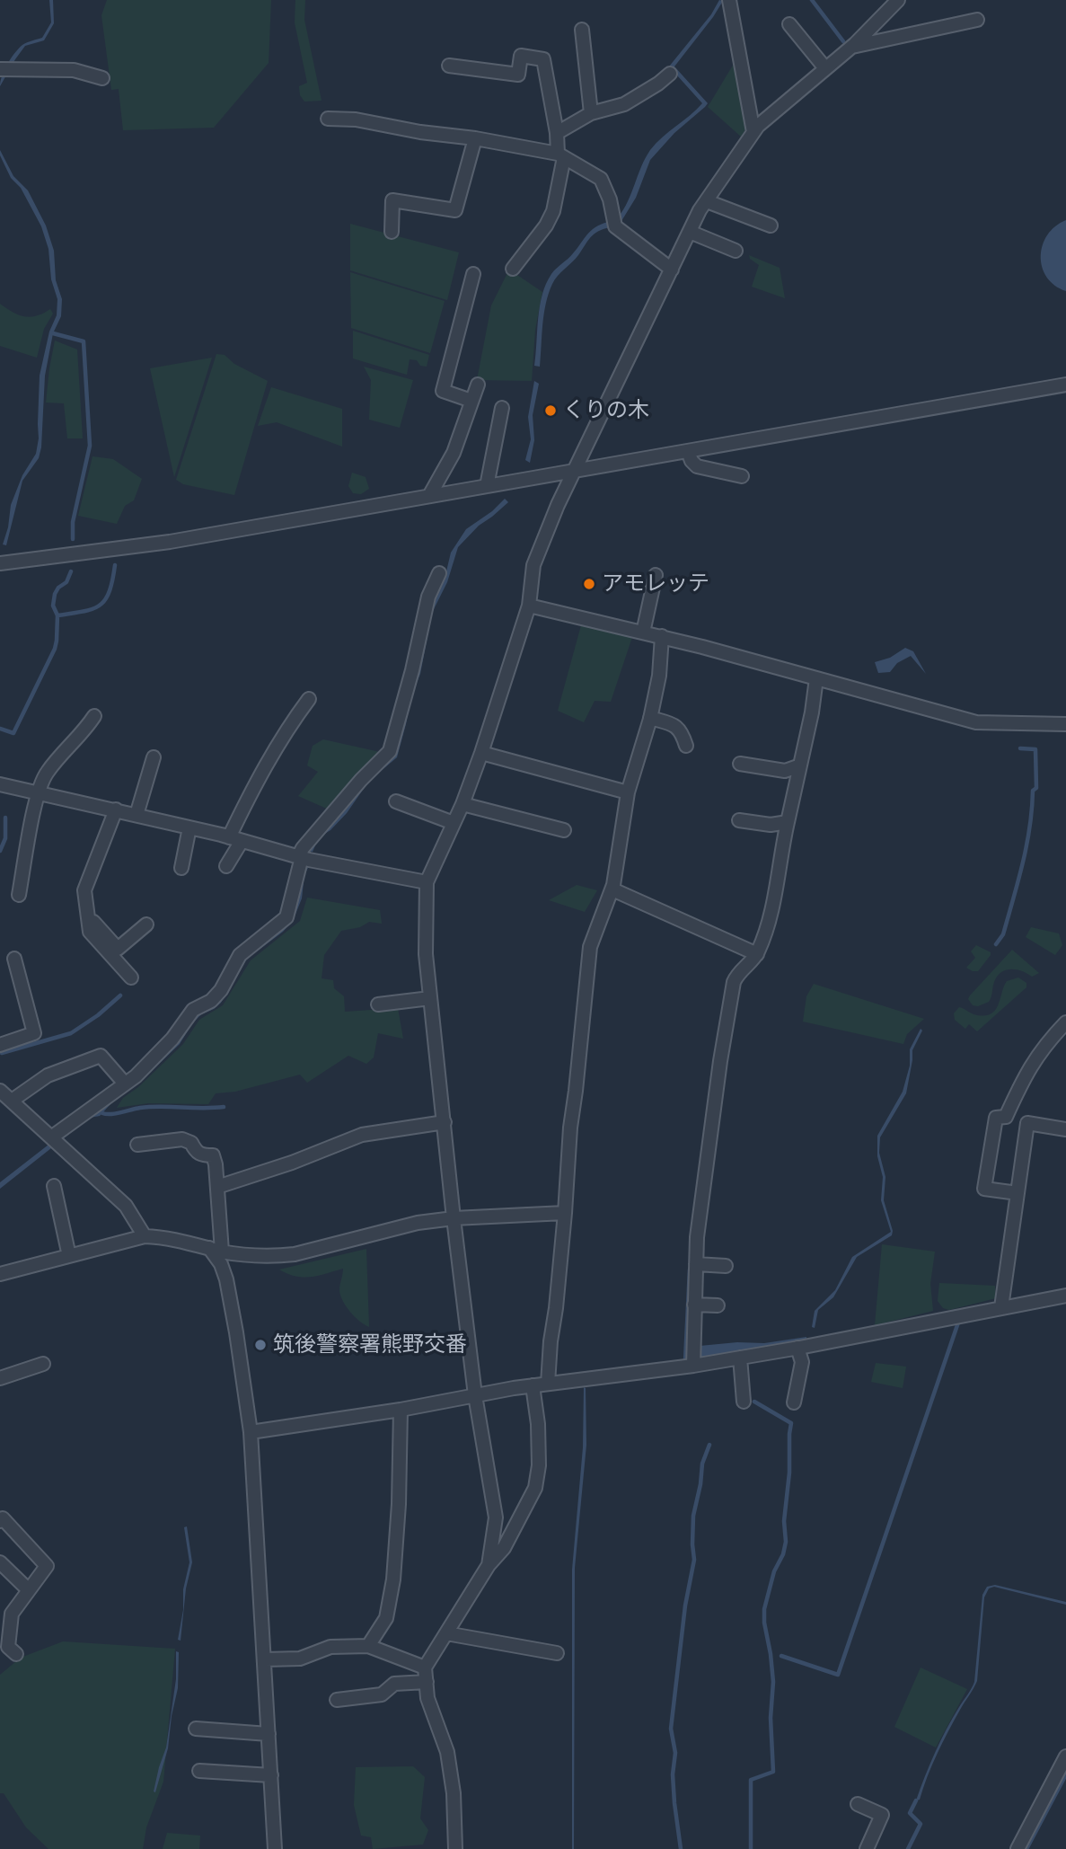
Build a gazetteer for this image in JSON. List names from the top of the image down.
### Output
{
  "places": ["くりの木", "アモレッテ", "筑後警察署熊野交番"]
}
